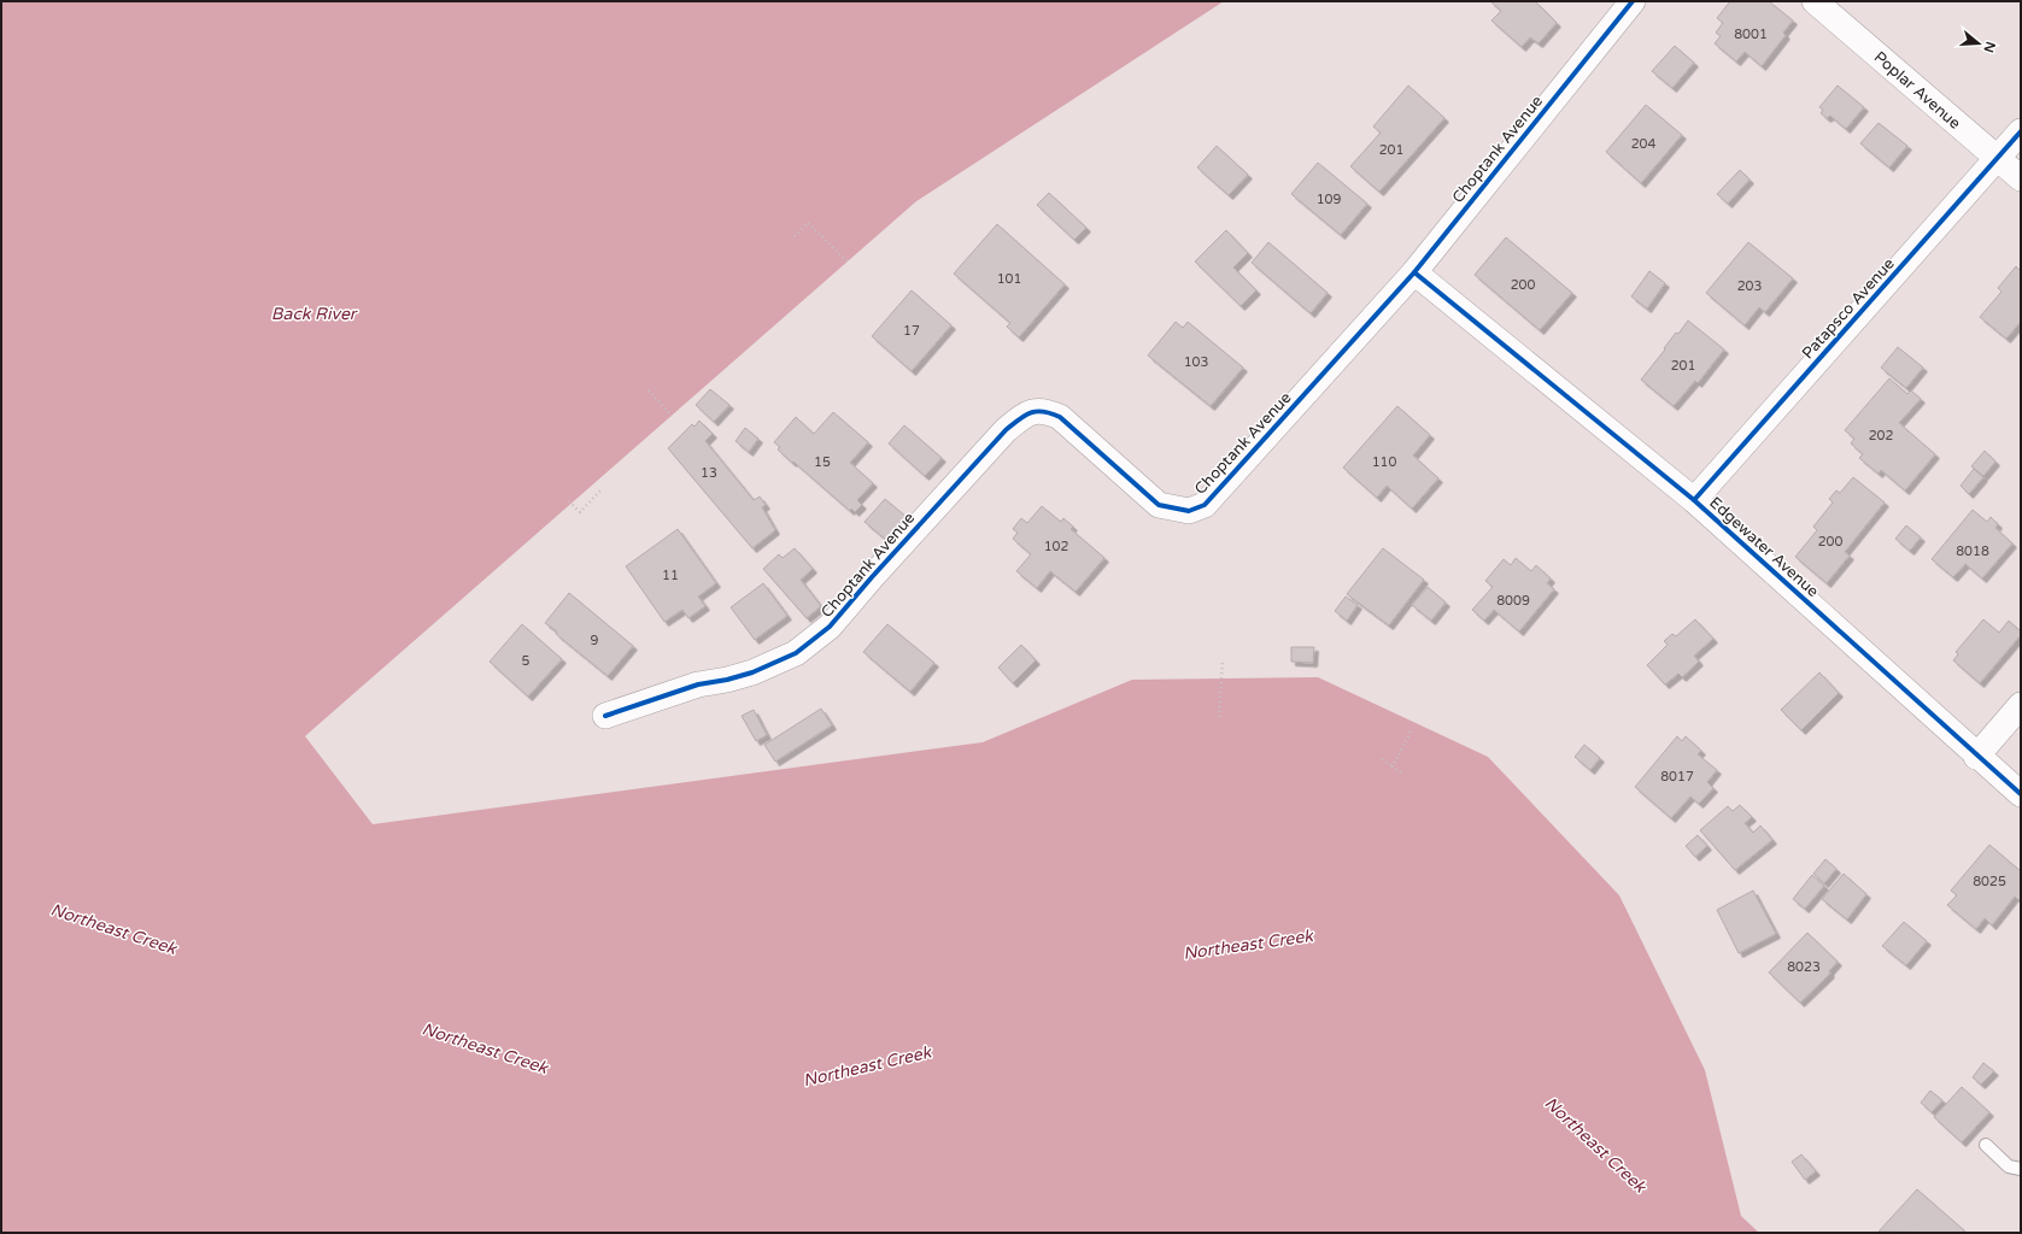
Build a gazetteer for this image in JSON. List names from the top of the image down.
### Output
{
  "streets": {
    "street": [
      "Poplar Avenue",
      "Choptank Avenue",
      "Patapsco Avenue",
      "Edgewater Avenue"
    ]
  },
  "crossings": [
    ["Poplar Avenue", "Patapsco Avenue"],
    ["Choptank Avenue", "Edgewater Avenue"],
    ["Patapsco Avenue", "Edgewater Avenue"]
  ],
  "water": ["Back River", "Northeast Creek"],
  "house_numbers": [
    "8001",
    "204",
    "201",
    "109",
    "101",
    "200",
    "203",
    "17",
    "103",
    "201",
    "202",
    "15",
    "110",
    "13",
    "200",
    "102",
    "8018",
    "11",
    "8009",
    "9",
    "5",
    "8017",
    "8025",
    "8023"
  ],
  "north": "right"
}
